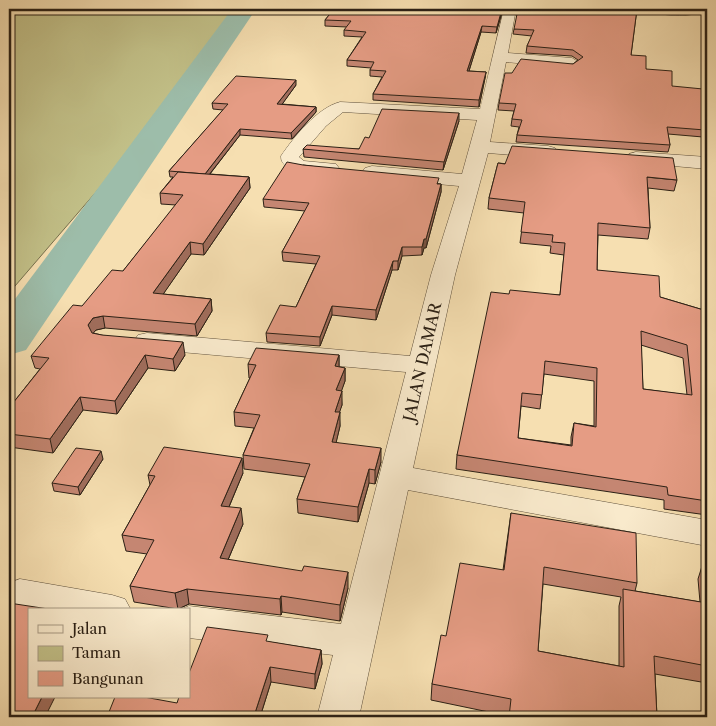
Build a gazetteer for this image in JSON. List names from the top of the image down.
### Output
{
  "streets": {
    "street": ["JALAN DAMAR"]
  },
  "legend": ["Jalan", "Taman", "Bangunan"]
}
